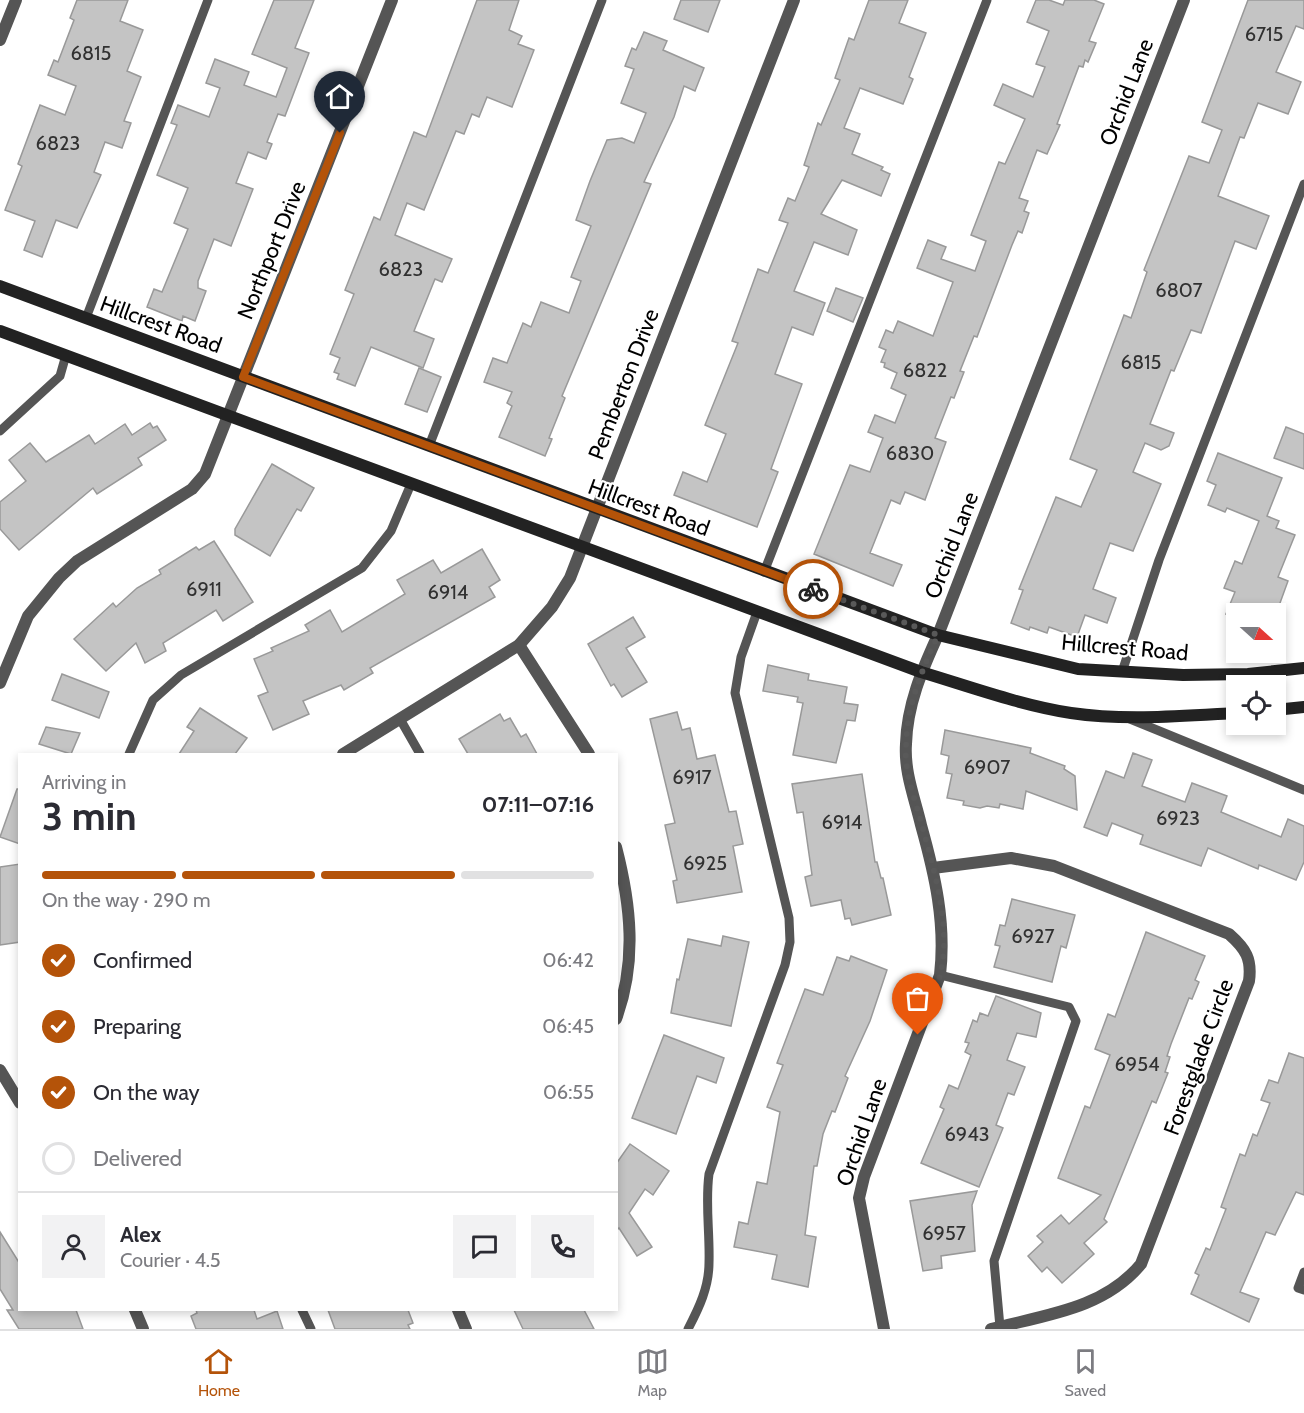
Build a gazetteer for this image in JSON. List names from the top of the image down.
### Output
{
  "streets": {
    "main road": ["Hillcrest Road"],
    "street": [
      "Orchid Lane",
      "Northport Drive",
      "Pemberton Drive",
      "Forestglade Circle"
    ]
  },
  "crossings": [
    ["Orchid Lane", "Hillcrest Road"],
    ["Orchid Lane", "Forestglade Circle"],
    ["Northport Drive", "Hillcrest Road"],
    ["Hillcrest Road", "Pemberton Drive"]
  ],
  "house_numbers": [
    "6715",
    "6815",
    "6823",
    "6823",
    "6807",
    "6815",
    "6822",
    "6830",
    "6911",
    "6914",
    "6907",
    "6917",
    "6923",
    "6914",
    "6925",
    "6927",
    "6954",
    "6943",
    "6957"
  ],
  "north": "right",
  "page": {
    "heading": ["3 min", "Arriving in", "07:11–07:16"],
    "panel": ["Alex", "Courier · 4.5"],
    "bar": "On the way · 290 m",
    "list": [
      ["Confirmed", "06:42"],
      ["Preparing", "06:45"],
      ["On the way", "06:55"],
      "Delivered"
    ],
    "tabs": ["Home", "Map", "Saved"]
  }
}
